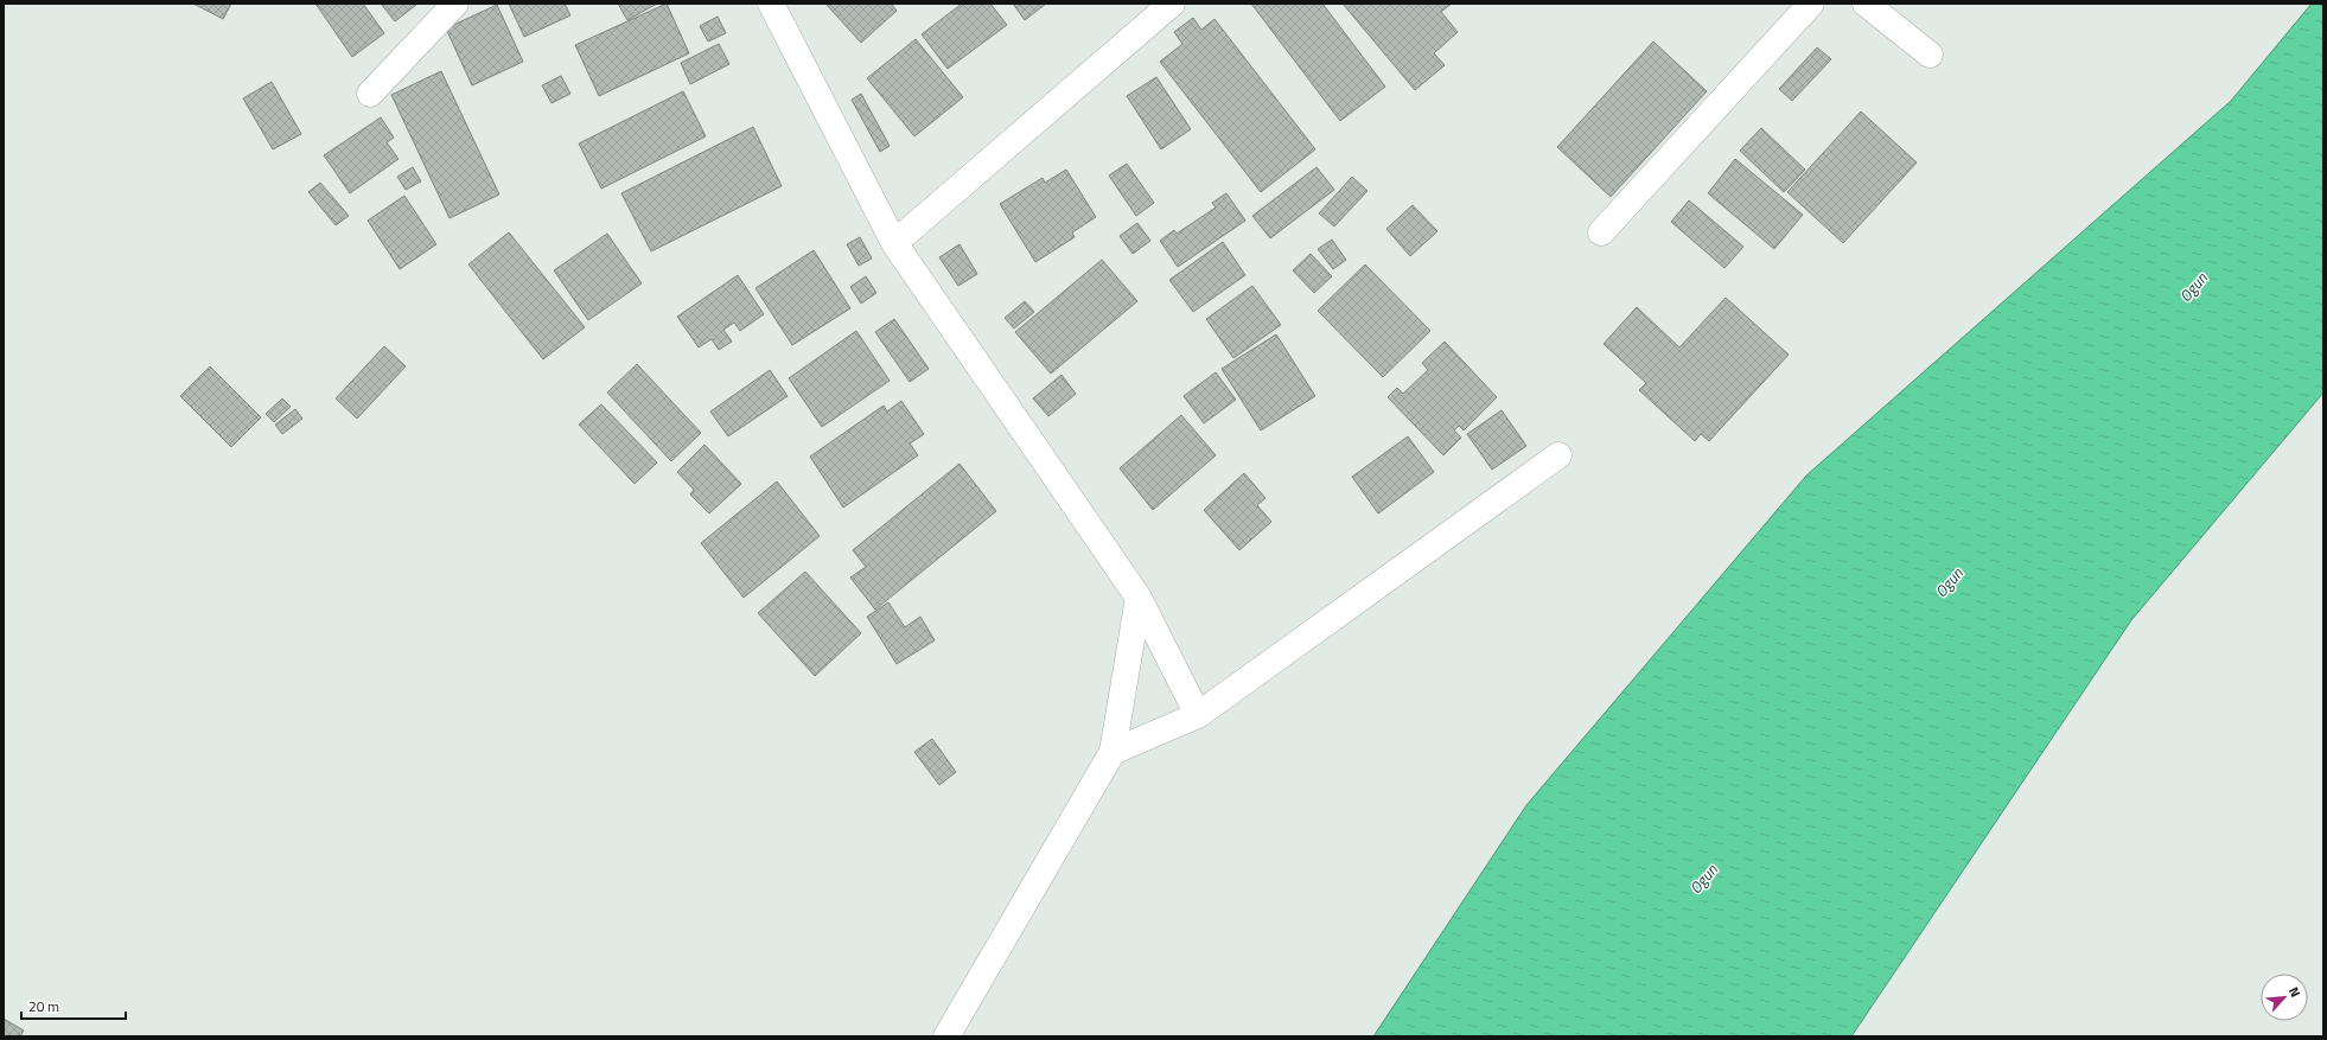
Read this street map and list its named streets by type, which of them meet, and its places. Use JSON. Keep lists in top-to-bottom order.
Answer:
{
  "water": ["Ogun"],
  "scale_bar": "20 m",
  "north": "top right"
}
